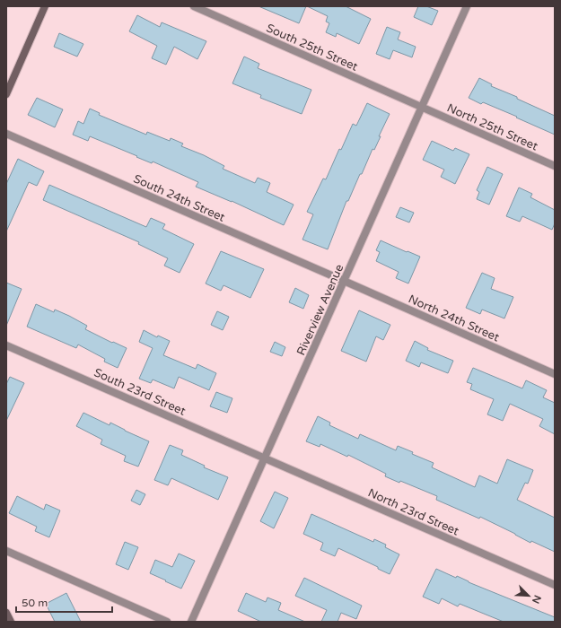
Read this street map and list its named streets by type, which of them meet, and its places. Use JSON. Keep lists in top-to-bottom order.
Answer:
{
  "streets": {
    "street": [
      "South 25th Street",
      "North 25th Street",
      "South 24th Street",
      "Riverview Avenue",
      "North 24th Street",
      "South 23rd Street",
      "North 23rd Street"
    ]
  },
  "crossings": [
    ["South 25th Street", "North 25th Street"],
    ["South 25th Street", "Riverview Avenue"],
    ["North 25th Street", "Riverview Avenue"],
    ["South 24th Street", "Riverview Avenue"],
    ["South 24th Street", "North 24th Street"],
    ["Riverview Avenue", "North 24th Street"],
    ["Riverview Avenue", "South 23rd Street"],
    ["Riverview Avenue", "North 23rd Street"],
    ["South 23rd Street", "North 23rd Street"]
  ],
  "scale_bar": "50 m",
  "north": "bottom right"
}
